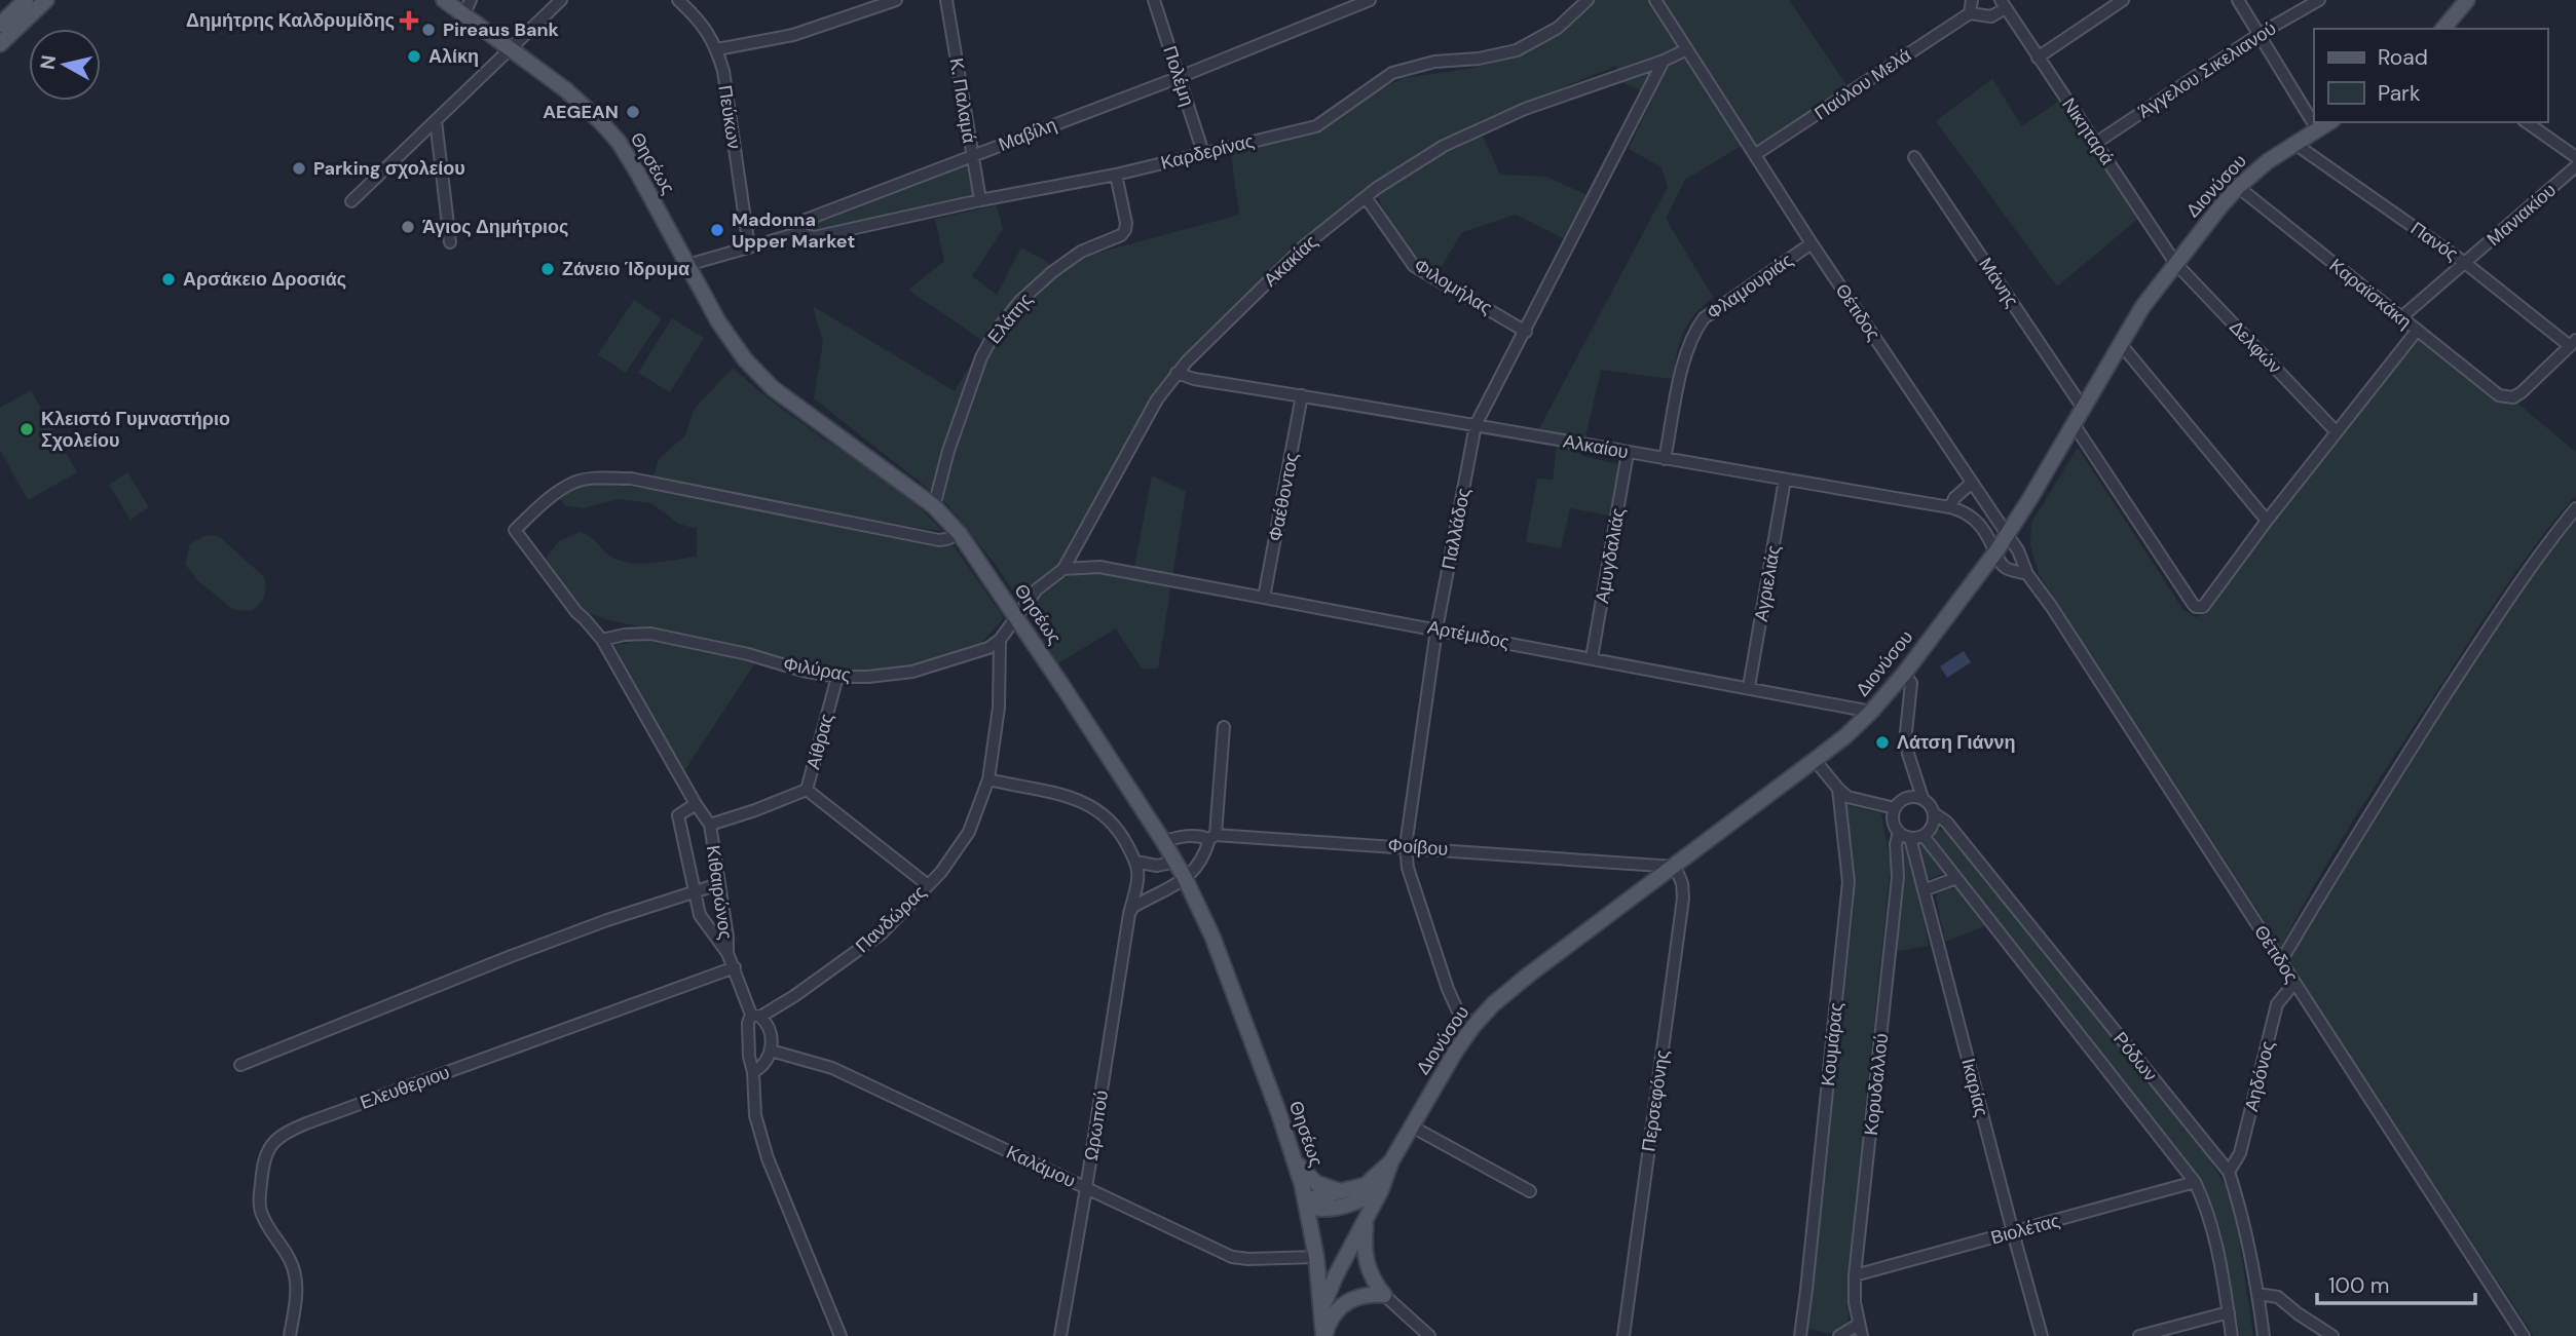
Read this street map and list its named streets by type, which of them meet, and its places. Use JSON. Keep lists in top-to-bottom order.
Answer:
{
  "streets": {
    "main road": ["Θησέως", "Διονύσου"],
    "street": [
      "Άγγελου Σικελιανού",
      "Πολέμη",
      "Παύλου Μελά",
      "Κ. Παλαμά",
      "Πεύκων",
      "Νικηταρά",
      "Μαβίλη",
      "Καρδερίνας",
      "Μανιακίου",
      "Πανός",
      "Ακακίας",
      "Μάνης",
      "Φιλομήλας",
      "Φλαμουριάς",
      "Καραϊσκάκη",
      "Θέτιδος",
      "Ελάτης",
      "Δελφών",
      "Αλκαίου",
      "Φαέθοντος",
      "Παλλάδος",
      "Αμυγδαλιάς",
      "Αγριελιάς",
      "Αρτέμιδος",
      "Φιλύρας",
      "Αίθρας",
      "Φοίβου",
      "Κιθαιρώνος",
      "Πανδώρας",
      "Κουμάρας",
      "Ρόδων",
      "Αηδόνος",
      "Κορυδαλλού",
      "Ελευθεριου",
      "Ικαρίας",
      "Περσεφόνης",
      "Ωρωπού",
      "Καλάμου",
      "Βιολέτας"
    ]
  },
  "crossings": [
    ["Άγγελου Σικελιανού", "Νικηταρά"],
    ["Πολέμη", "Μαβίλη"],
    ["Πολέμη", "Καρδερίνας"],
    ["Παύλου Μελά", "Νικηταρά"],
    ["Παύλου Μελά", "Θέτιδος"],
    ["Κ. Παλαμά", "Μαβίλη"],
    ["Κ. Παλαμά", "Καρδερίνας"],
    ["Πεύκων", "Μαβίλη"],
    ["Νικηταρά", "Διονύσου"],
    ["Νικηταρά", "Δελφών"],
    ["Μαβίλη", "Καρδερίνας"],
    ["Μαβίλη", "Θησέως"],
    ["Καρδερίνας", "Ελάτης"],
    ["Θησέως", "Διονύσου"],
    ["Θησέως", "Ακακίας"],
    ["Θησέως", "Ελάτης"],
    ["Θησέως", "Φοίβου"],
    ["Θησέως", "Κιθαιρώνος"],
    ["Θησέως", "Καλάμου"],
    ["Διονύσου", "Πανός"],
    ["Διονύσου", "Μάνης"],
    ["Διονύσου", "Καραϊσκάκη"],
    ["Διονύσου", "Θέτιδος"],
    ["Διονύσου", "Δελφών"],
    ["Διονύσου", "Αλκαίου"],
    ["Διονύσου", "Παλλάδος"],
    ["Διονύσου", "Αρτέμιδος"],
    ["Διονύσου", "Φοίβου"],
    ["Διονύσου", "Περσεφόνης"],
    ["Μανιακίου", "Πανός"],
    ["Μανιακίου", "Καραϊσκάκη"],
    ["Πανός", "Καραϊσκάκη"],
    ["Ακακίας", "Φιλομήλας"],
    ["Ακακίας", "Θέτιδος"],
    ["Ακακίας", "Αλκαίου"],
    ["Ακακίας", "Παλλάδος"],
    ["Ακακίας", "Αρτέμιδος"],
    ["Φιλομήλας", "Παλλάδος"],
    ["Φλαμουριάς", "Θέτιδος"],
    ["Φλαμουριάς", "Αλκαίου"],
    ["Θέτιδος", "Αλκαίου"],
    ["Θέτιδος", "Αηδόνος"],
    ["Αλκαίου", "Φαέθοντος"],
    ["Αλκαίου", "Παλλάδος"],
    ["Αλκαίου", "Αμυγδαλιάς"],
    ["Αλκαίου", "Αγριελιάς"],
    ["Φαέθοντος", "Αρτέμιδος"],
    ["Παλλάδος", "Αρτέμιδος"],
    ["Παλλάδος", "Φοίβου"],
    ["Αμυγδαλιάς", "Αρτέμιδος"],
    ["Αγριελιάς", "Αρτέμιδος"],
    ["Φιλύρας", "Αίθρας"],
    ["Φιλύρας", "Κιθαιρώνος"],
    ["Φιλύρας", "Πανδώρας"],
    ["Αίθρας", "Κιθαιρώνος"],
    ["Φοίβου", "Περσεφόνης"],
    ["Κιθαιρώνος", "Πανδώρας"],
    ["Κιθαιρώνος", "Ελευθεριου"],
    ["Ρόδων", "Αηδόνος"],
    ["Ρόδων", "Κορυδαλλού"],
    ["Ρόδων", "Ικαρίας"],
    ["Ρόδων", "Βιολέτας"],
    ["Κορυδαλλού", "Ικαρίας"],
    ["Κορυδαλλού", "Βιολέτας"],
    ["Ικαρίας", "Βιολέτας"],
    ["Ωρωπού", "Καλάμου"]
  ],
  "places": {
    "health": ["Δημήτρης Καλδρυμίδης"],
    "other": [
      "Pireaus Bank",
      "Αλίκη",
      "AEGEAN",
      "Parking σχολείου",
      "Άγιος Δημήτριος",
      "Madonna Upper Market",
      "Ζάνειο Ίδρυμα",
      "Αρσάκειο Δροσιάς",
      "Κλειστό Γυμναστήριο Σχολείου",
      "Λάτση Γιάννη"
    ]
  },
  "legend": ["Road", "Park"],
  "scale_bar": "100 m",
  "north": "left"
}
